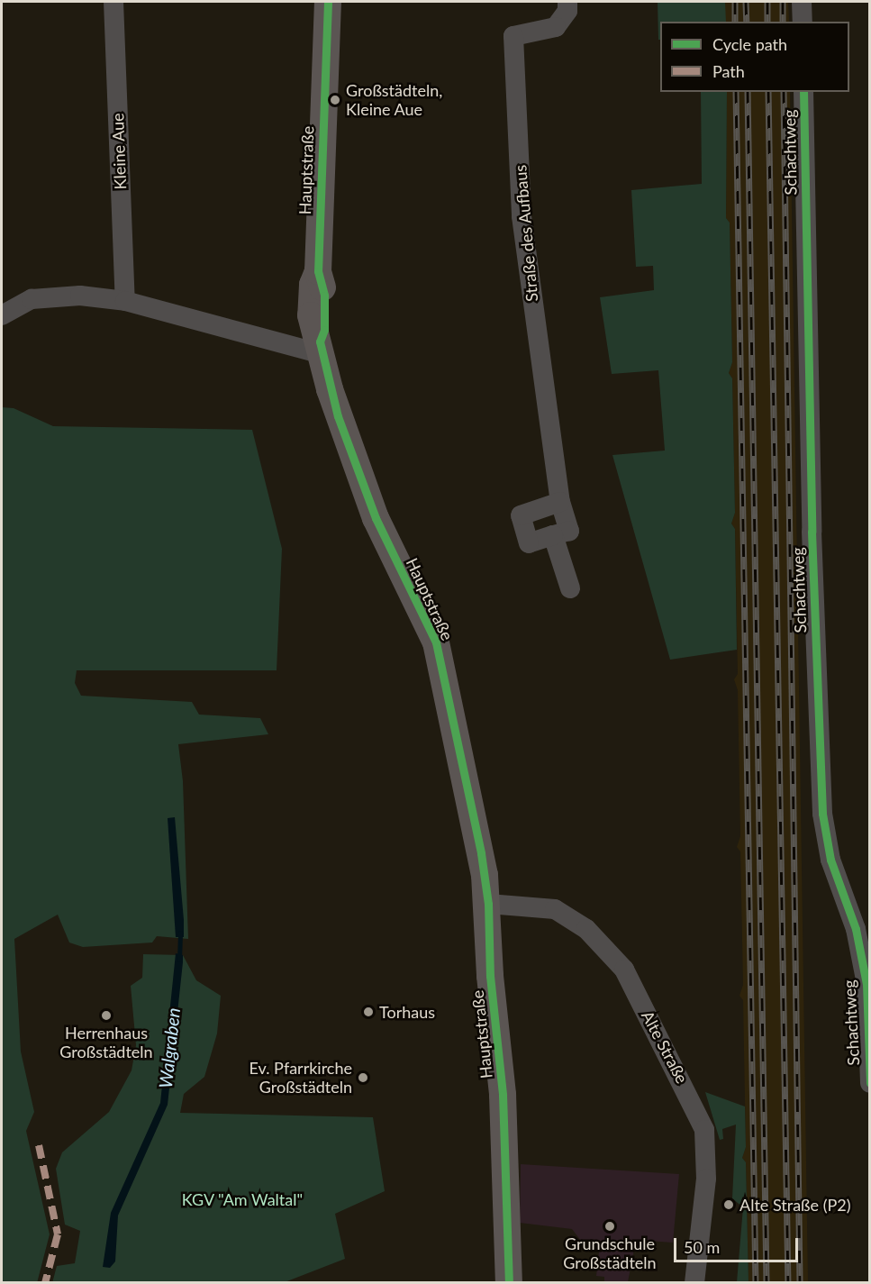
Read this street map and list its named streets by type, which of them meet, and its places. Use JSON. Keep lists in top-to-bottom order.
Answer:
{
  "streets": {
    "main road": ["Hauptstraße"],
    "street": [
      "Kleine Aue",
      "Schachtweg",
      "Straße des Aufbaus",
      "Alte Straße"
    ]
  },
  "crossings": [
    ["Hauptstraße", "Alte Straße"]
  ],
  "water": ["Walgraben"],
  "parks": ["KGV \"Am Waltal\""],
  "places": [
    "Großstädteln, Kleine Aue",
    "Torhaus",
    "Herrenhaus Großstädteln",
    "Ev. Pfarrkirche Großstädteln",
    "Alte Straße (P2)",
    "Grundschule Großstädteln"
  ],
  "legend": ["Cycle path", "Path"],
  "scale_bar": "50 m"
}
